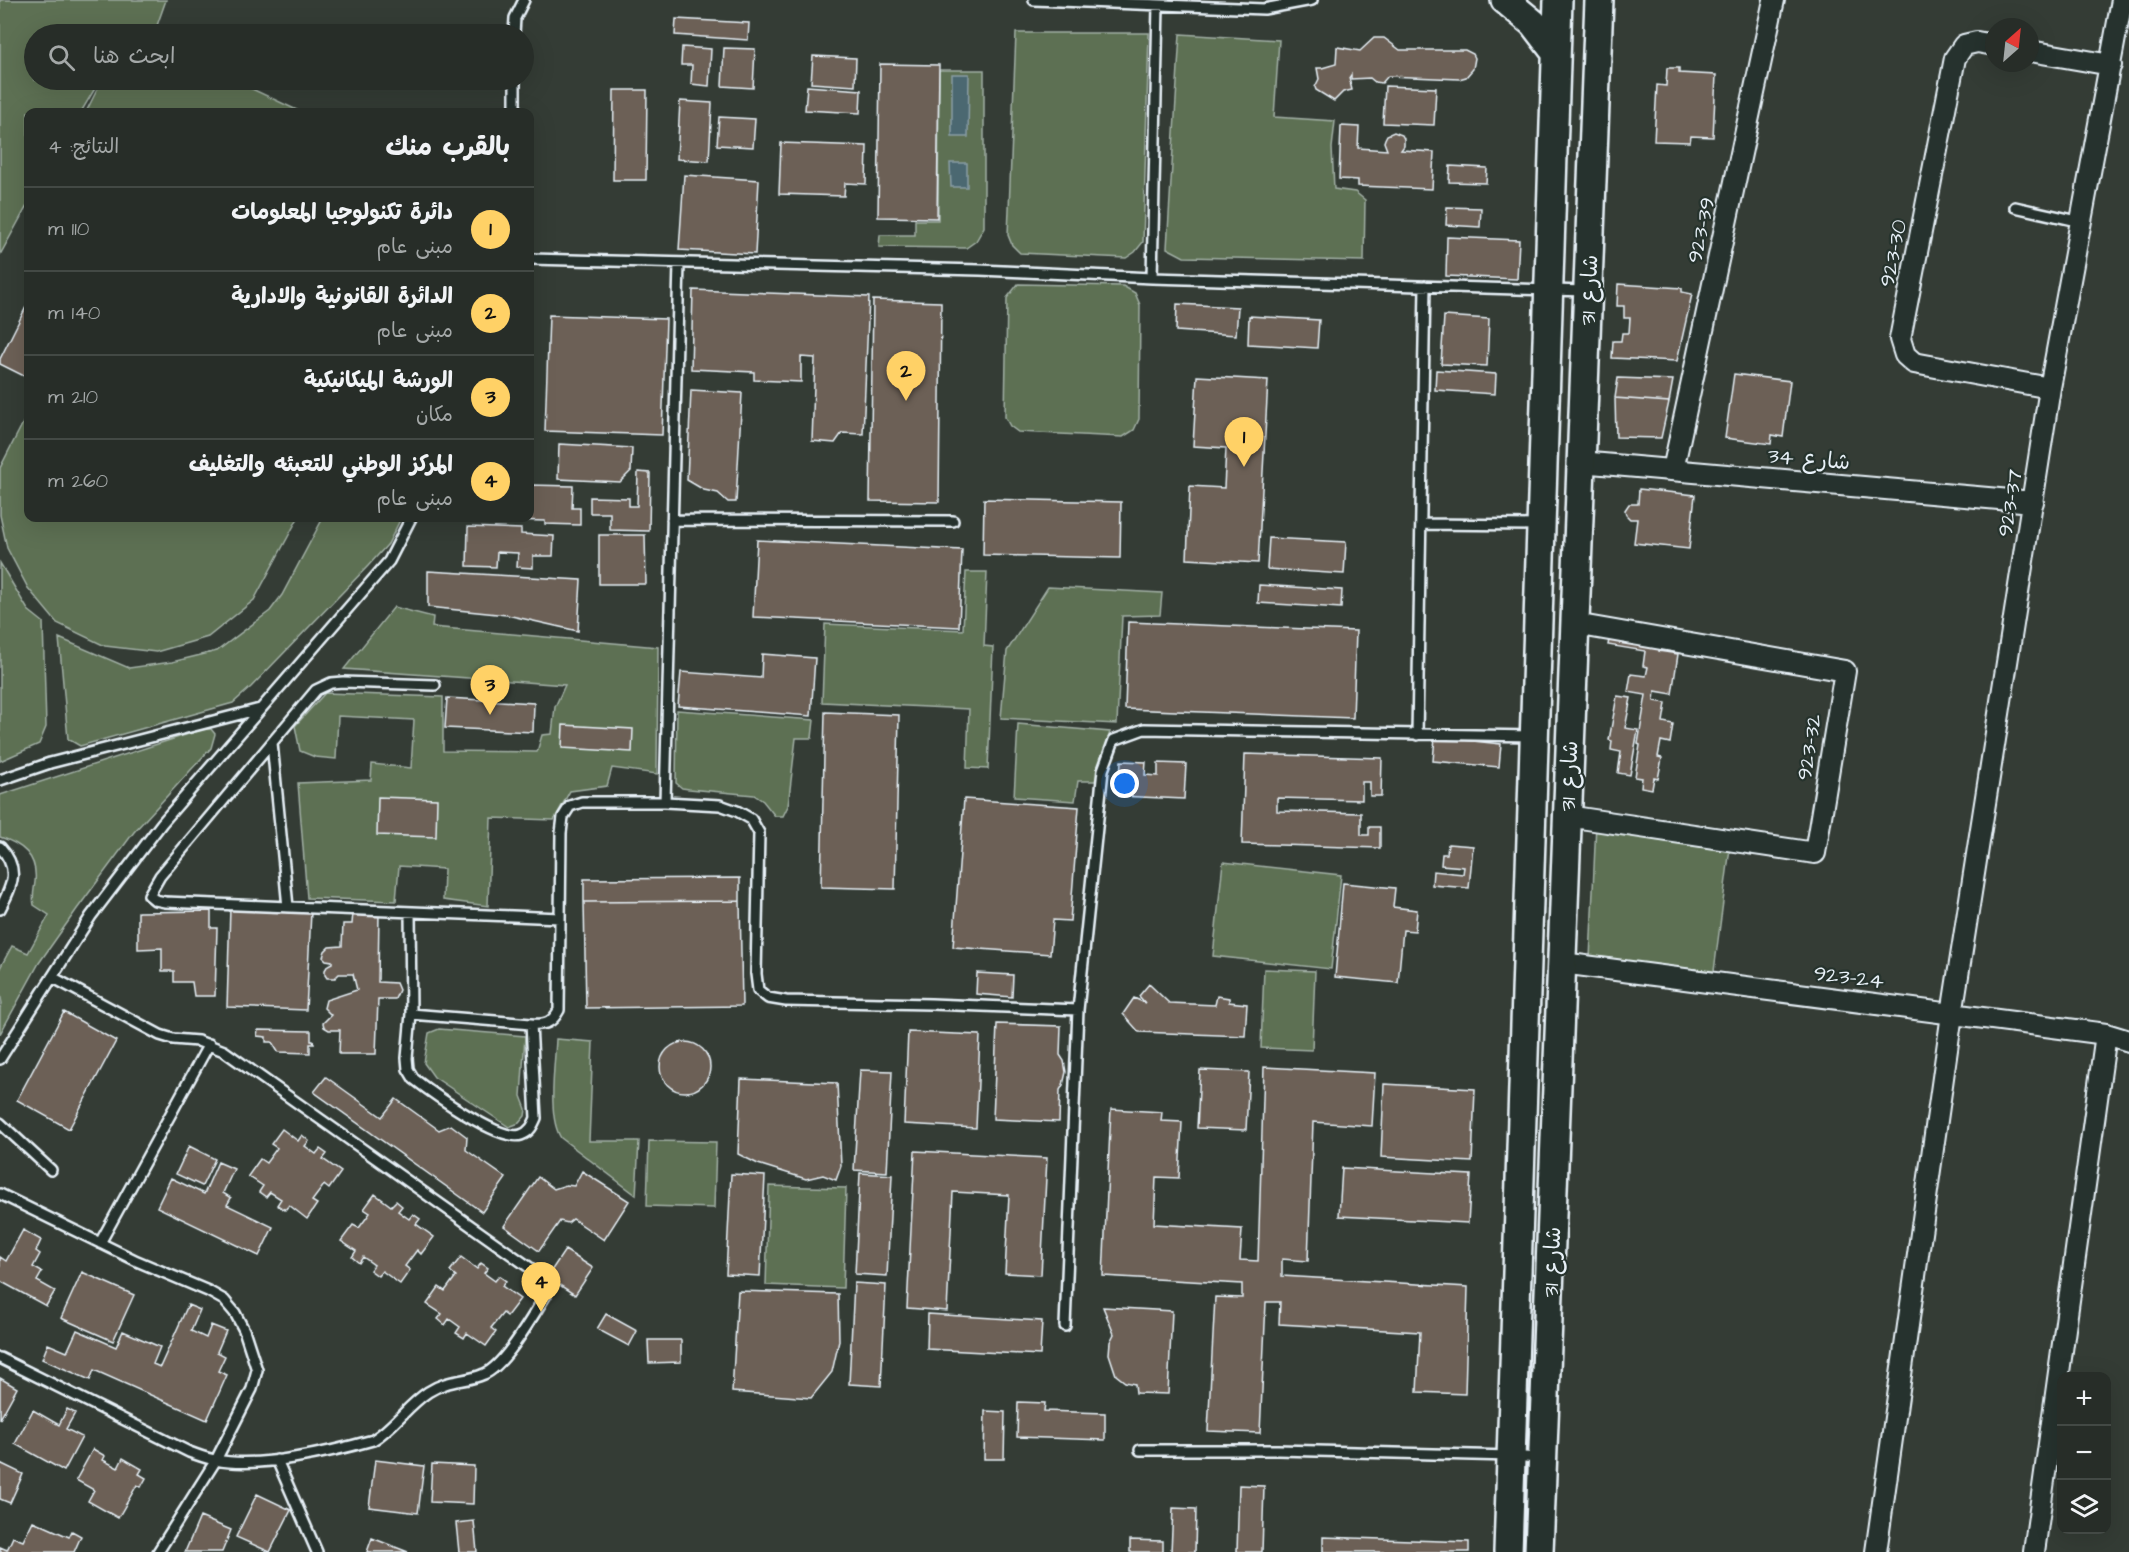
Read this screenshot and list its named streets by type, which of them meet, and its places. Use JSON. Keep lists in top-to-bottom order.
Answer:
{
  "streets": {
    "street": [
      "923-39",
      "923-30",
      "شارع 31",
      "شارع 34",
      "923-37",
      "923-32",
      "923-24"
    ]
  },
  "crossings": [
    ["923-39", "شارع 34"],
    ["923-30", "923-37"],
    ["شارع 31", "شارع 34"],
    ["شارع 31", "923-32"],
    ["شارع 31", "923-24"],
    ["شارع 34", "923-37"],
    ["923-37", "923-24"]
  ],
  "north": "top right",
  "page": {
    "search": "ابحث هنا",
    "heading": ["بالقرب منك", "النتائج: 4"],
    "list": [
      {
        "mark": "1",
        "name": "دائرة تكنولوجيا المعلومات",
        "note": "مبنى عام",
        "value": "110 m"
      },
      {
        "mark": "2",
        "name": "الدائرة القانونية والادارية",
        "note": "مبنى عام",
        "value": "140 m"
      },
      {
        "mark": "3",
        "name": "الورشة الميكانيكية",
        "note": "مكان",
        "value": "210 m"
      },
      {
        "mark": "4",
        "name": "المركز الوطني للتعبئه والتغليف",
        "note": "مبنى عام",
        "value": "260 m"
      }
    ],
    "pins": [
      "2",
      "1",
      "3",
      "4"
    ],
    "map_buttons": ["+", "−"]
  }
}
